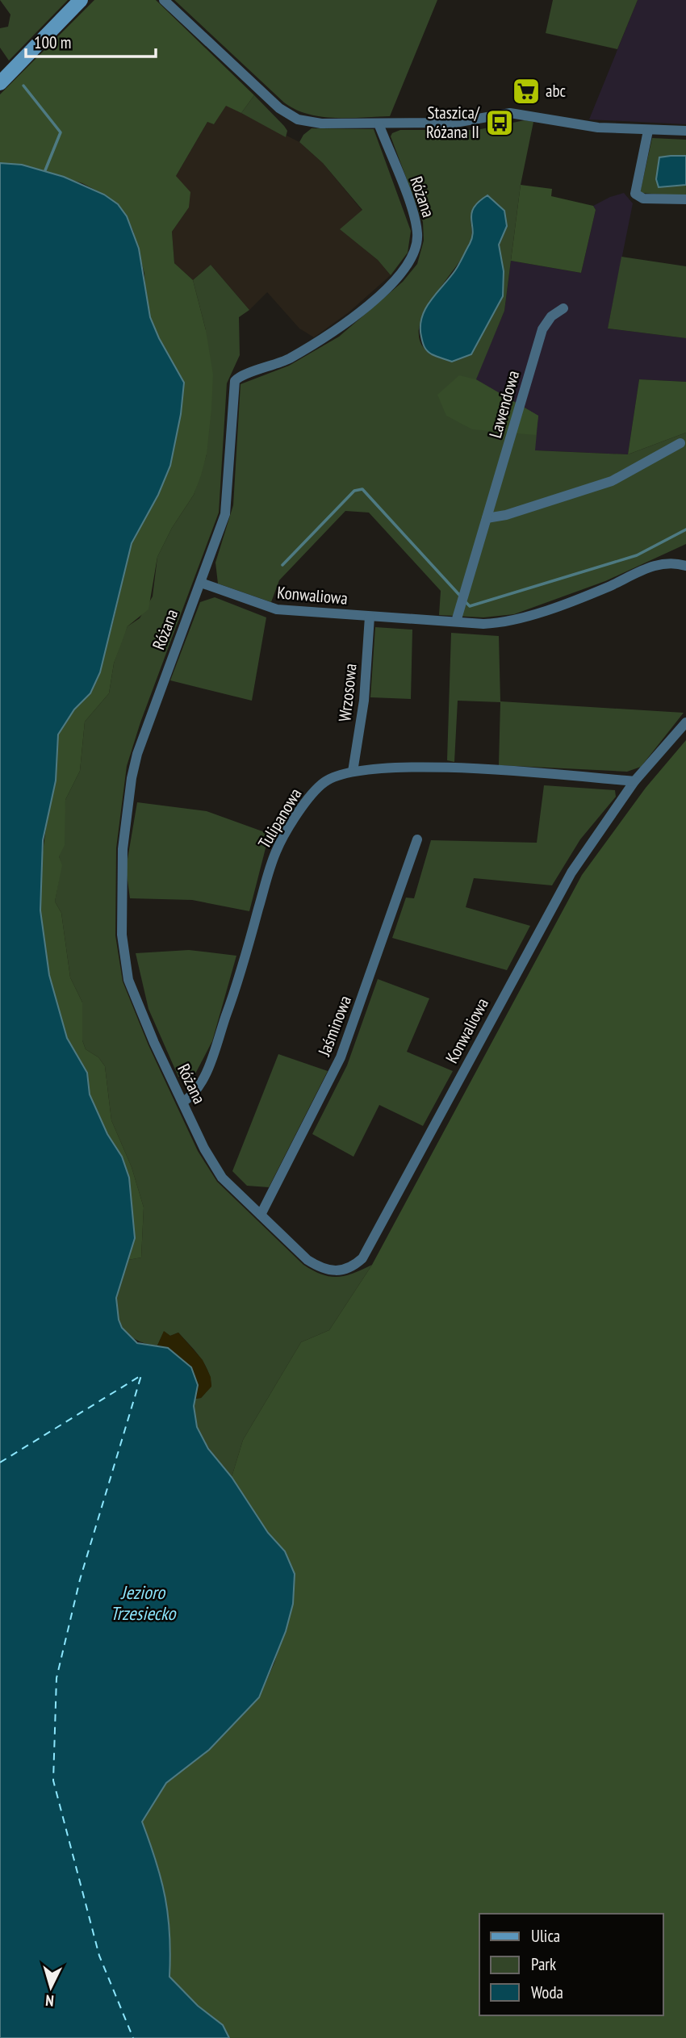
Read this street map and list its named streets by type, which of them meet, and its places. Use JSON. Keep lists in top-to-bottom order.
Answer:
{
  "streets": {
    "street": [
      "Różana",
      "Lawendowa",
      "Konwaliowa",
      "Wrzosowa",
      "Tulipanowa",
      "Jaśminowa"
    ]
  },
  "crossings": [
    ["Różana", "Konwaliowa"],
    ["Różana", "Tulipanowa"],
    ["Różana", "Jaśminowa"],
    ["Lawendowa", "Konwaliowa"],
    ["Konwaliowa", "Wrzosowa"],
    ["Konwaliowa", "Tulipanowa"],
    ["Konwaliowa", "Jaśminowa"],
    ["Wrzosowa", "Tulipanowa"]
  ],
  "water": ["Jezioro Trzesiecko"],
  "places": {
    "supermarket": ["abc"],
    "bus stop": ["Staszica/ Różana II"]
  },
  "legend": ["Ulica", "Park", "Woda"],
  "scale_bar": "100 m",
  "north": "bottom"
}
